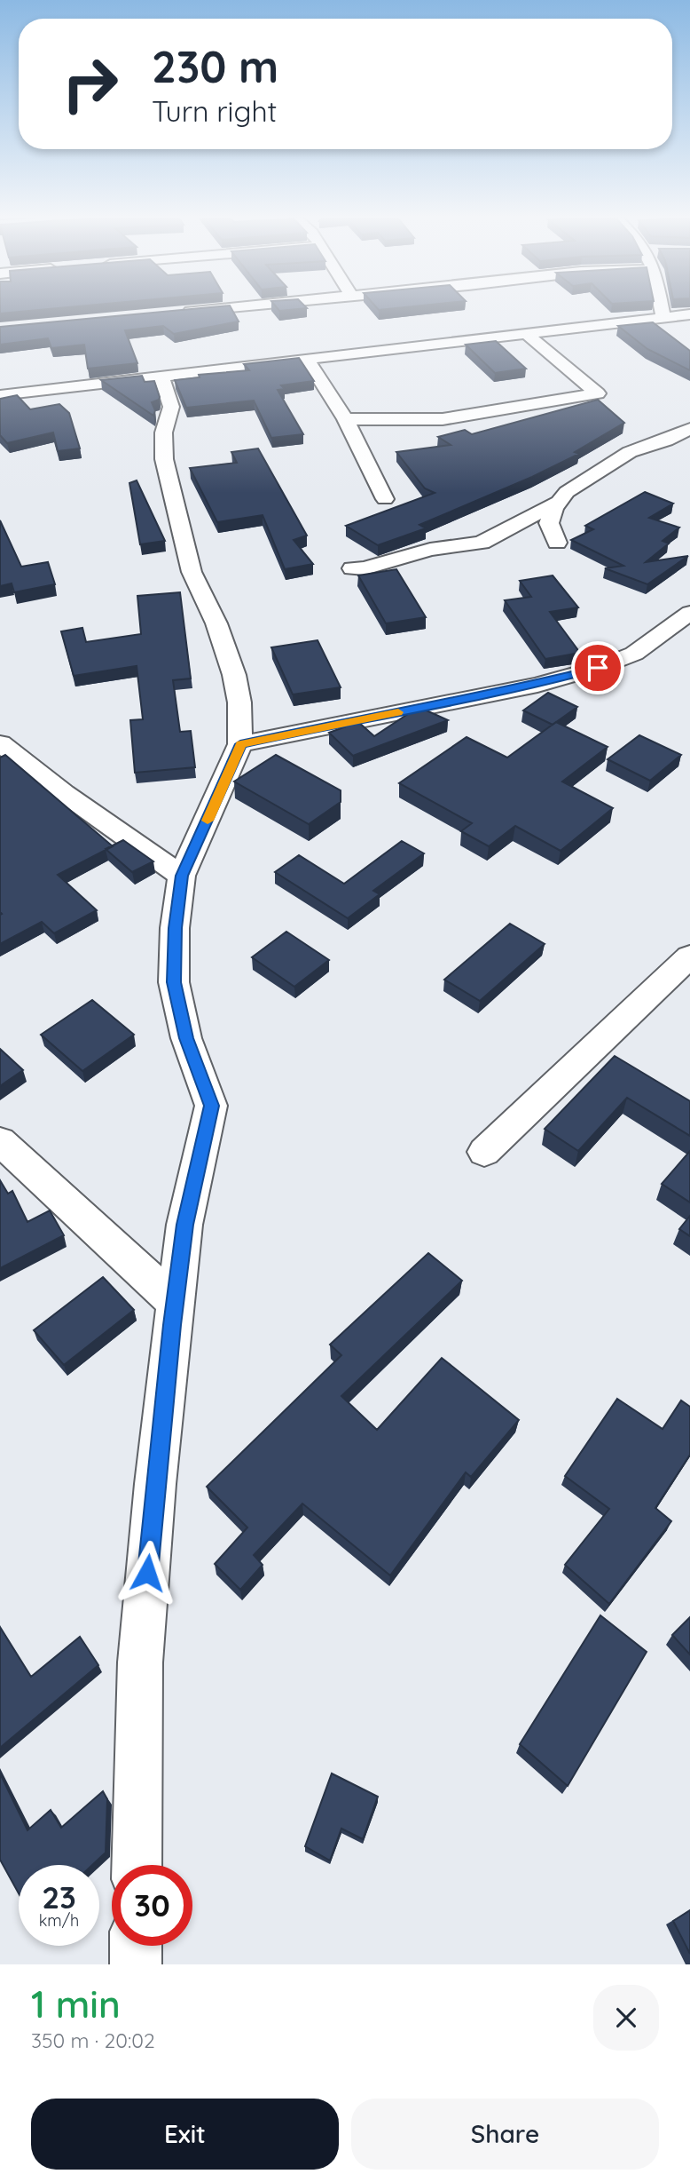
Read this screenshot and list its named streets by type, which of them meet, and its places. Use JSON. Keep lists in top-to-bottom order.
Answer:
{
  "page": {
    "turn": ["230 m", "Turn right"],
    "speed": "23 km/h",
    "limit": "30",
    "heading": ["1 min", "350 m · 20:02"],
    "buttons": ["Exit", "Share"]
  }
}
